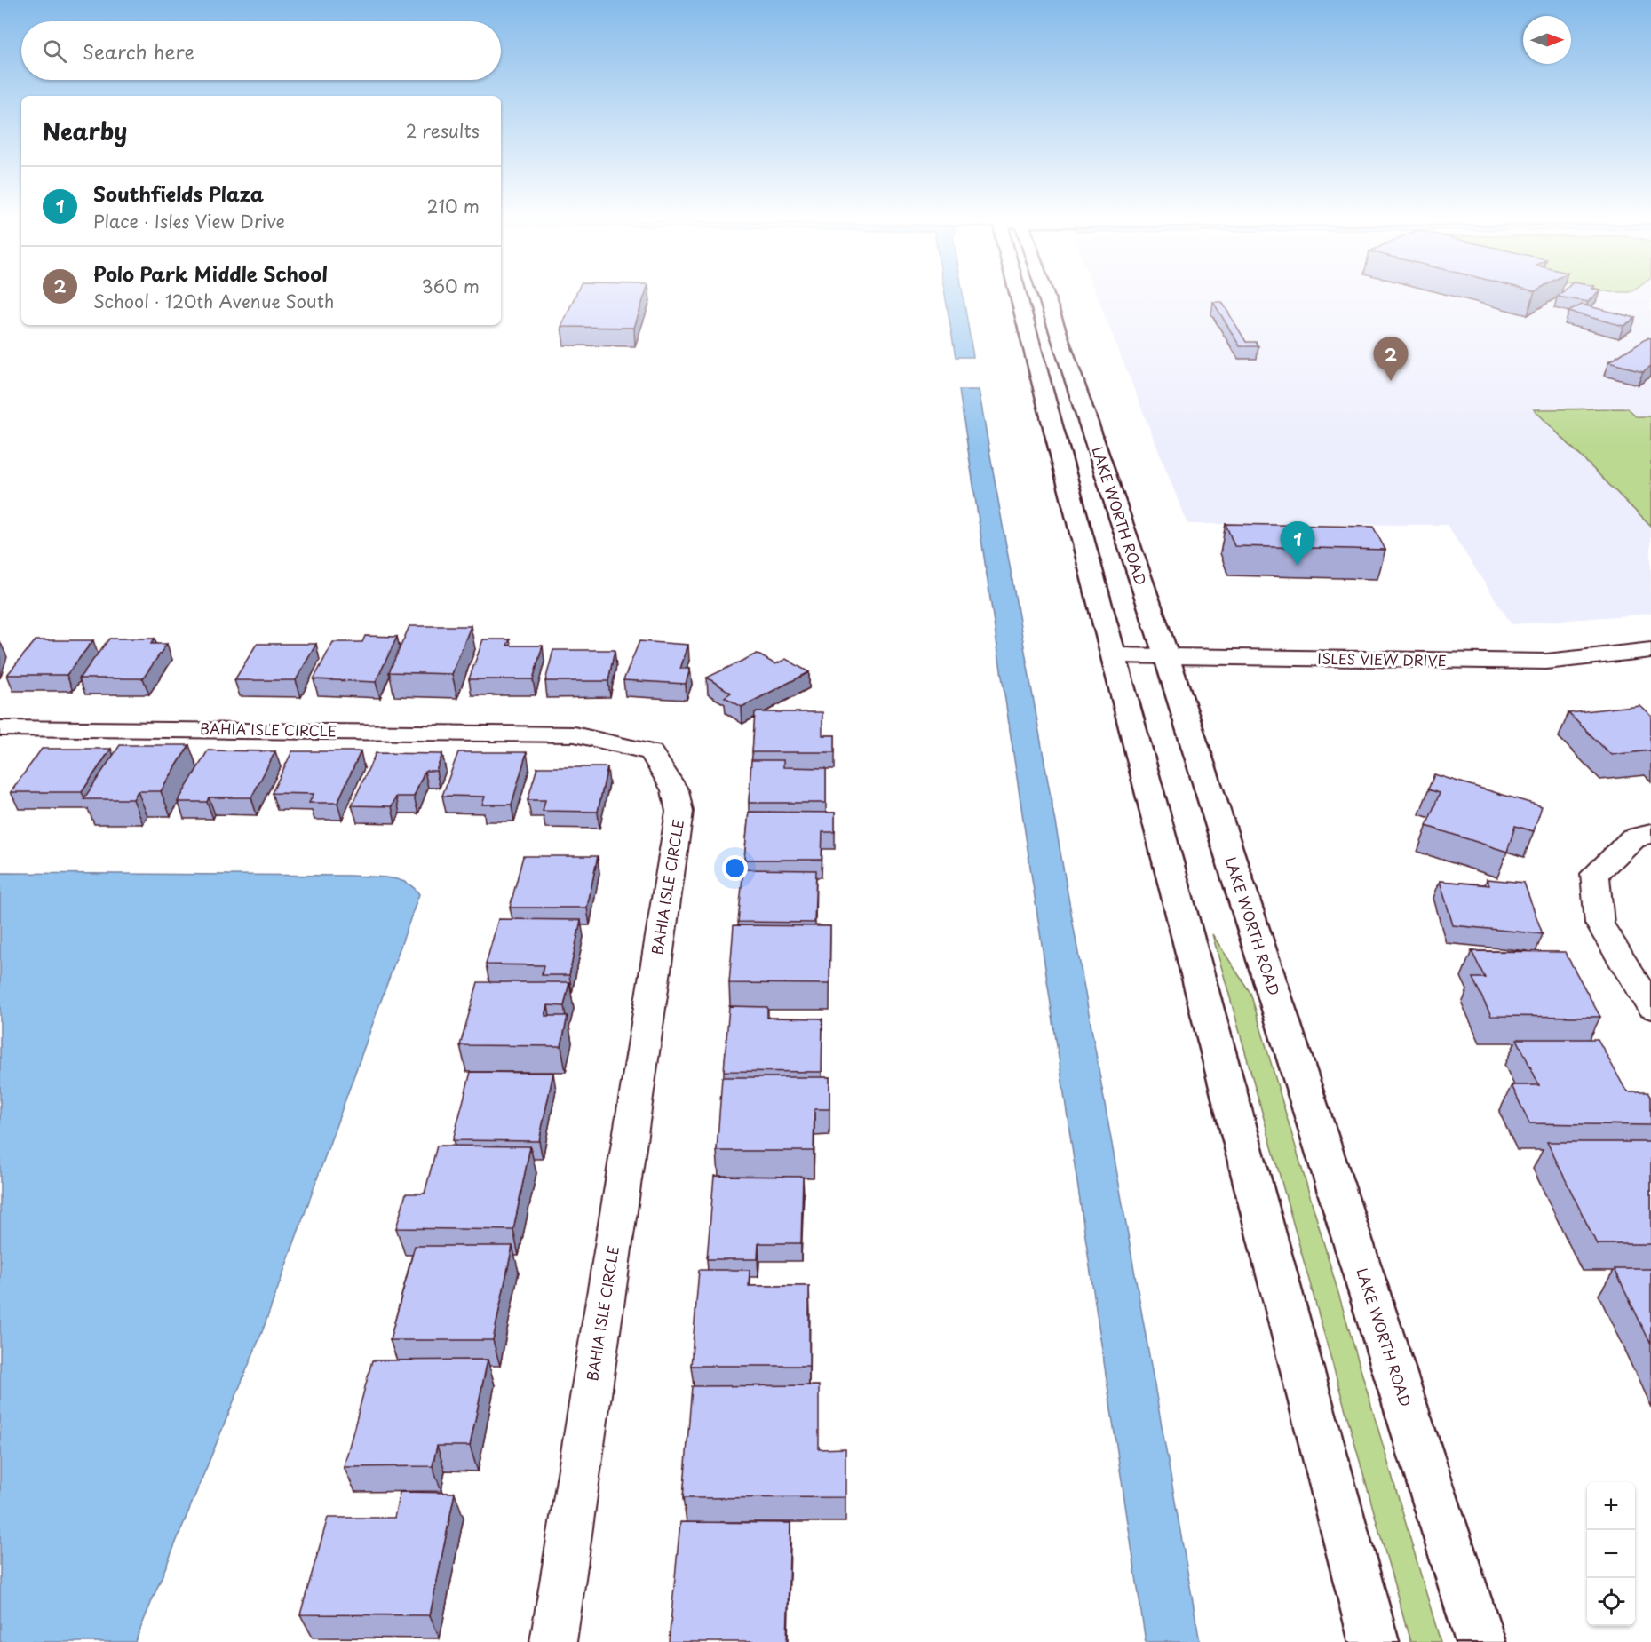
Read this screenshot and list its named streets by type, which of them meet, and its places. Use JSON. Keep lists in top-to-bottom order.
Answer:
{
  "streets": {
    "street": ["LAKE WORTH ROAD", "ISLES VIEW DRIVE", "BAHIA ISLE CIRCLE"]
  },
  "crossings": [
    ["LAKE WORTH ROAD", "ISLES VIEW DRIVE"]
  ],
  "north": "right",
  "page": {
    "search": "Search here",
    "heading": ["Nearby", "2 results"],
    "list": [
      {
        "mark": "1",
        "name": "Southfields Plaza",
        "note": "Place · Isles View Drive",
        "value": "210 m"
      },
      {
        "mark": "2",
        "name": "Polo Park Middle School",
        "note": "School · 120th Avenue South",
        "value": "360 m"
      }
    ],
    "pins": ["2", "1"],
    "map_buttons": ["+", "−"]
  }
}
